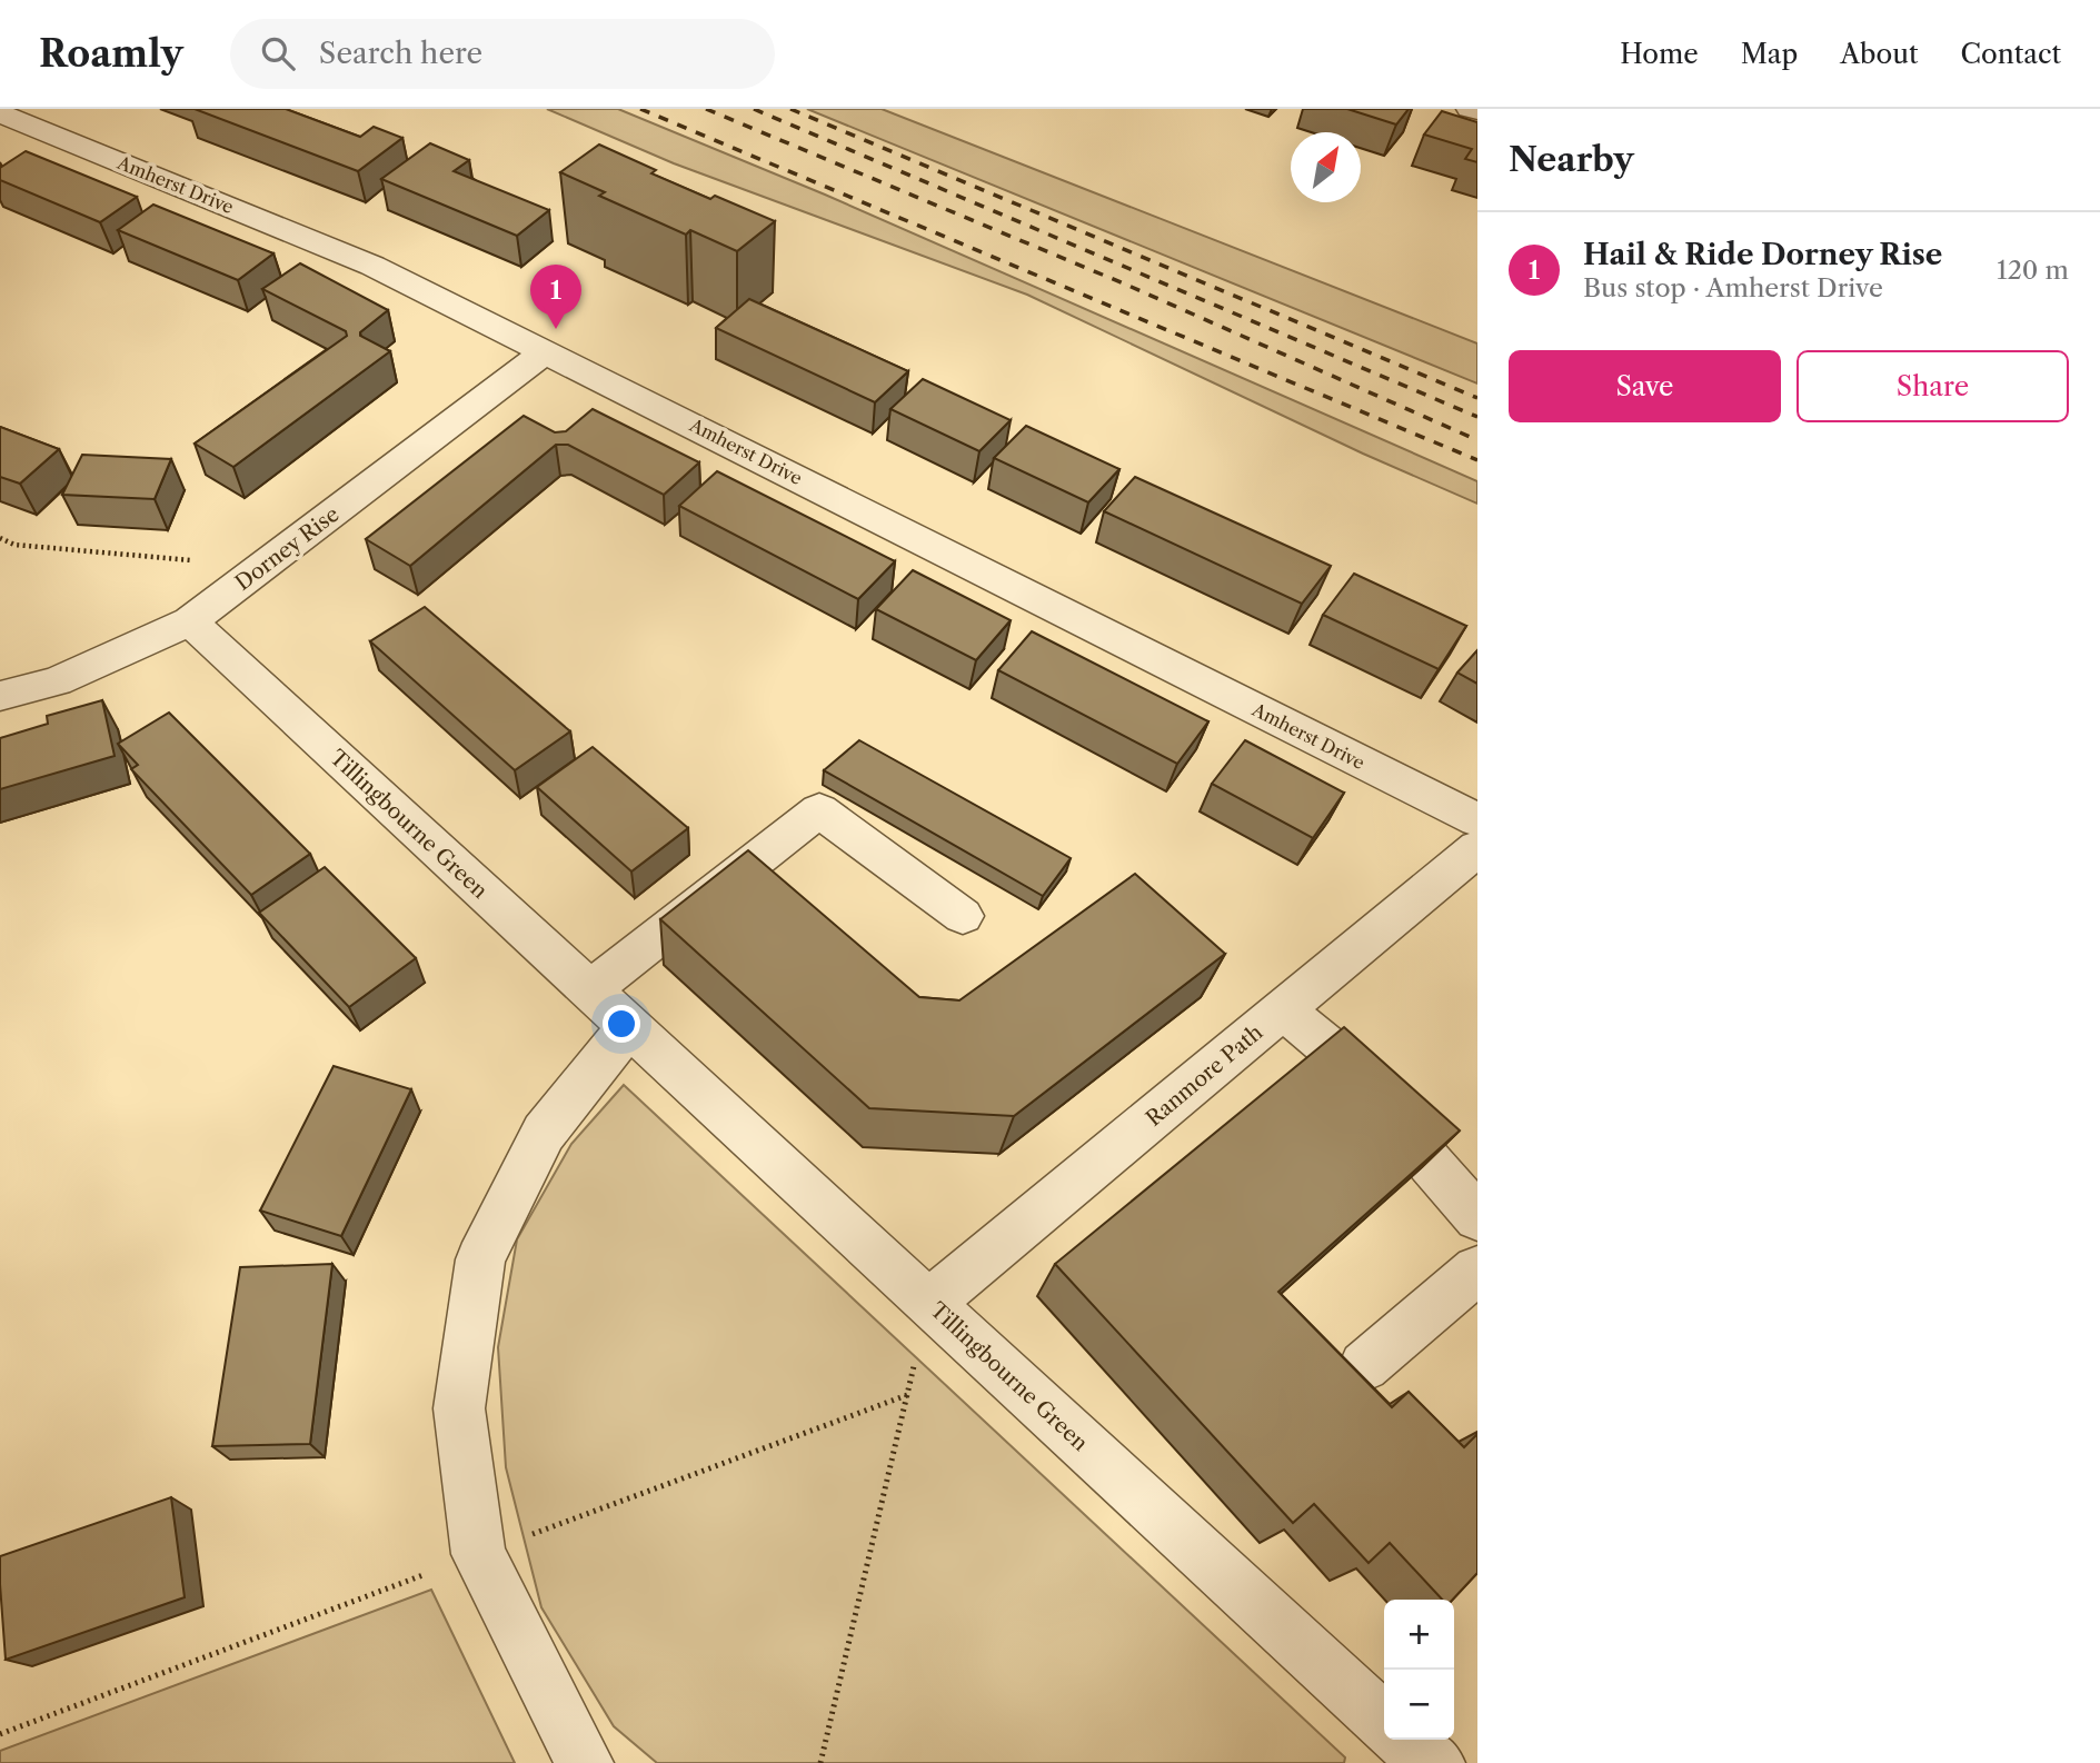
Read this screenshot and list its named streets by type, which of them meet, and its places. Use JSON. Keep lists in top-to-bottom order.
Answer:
{
  "streets": {
    "street": [
      "Amherst Drive",
      "Dorney Rise",
      "Tillingbourne Green",
      "Ranmore Path"
    ]
  },
  "crossings": [
    ["Amherst Drive", "Dorney Rise"],
    ["Dorney Rise", "Tillingbourne Green"],
    ["Tillingbourne Green", "Ranmore Path"]
  ],
  "north": "top right",
  "page": {
    "header": "Roamly",
    "search": "Search here",
    "nav": [
      "Home",
      "Map",
      "About",
      "Contact"
    ],
    "heading": "Nearby",
    "list": [
      {
        "mark": "1",
        "name": "Hail & Ride Dorney Rise",
        "note": "Bus stop · Amherst Drive",
        "value": "120 m"
      }
    ],
    "pins": "1",
    "buttons": ["Save", "Share"],
    "map_buttons": ["+", "−"]
  }
}
